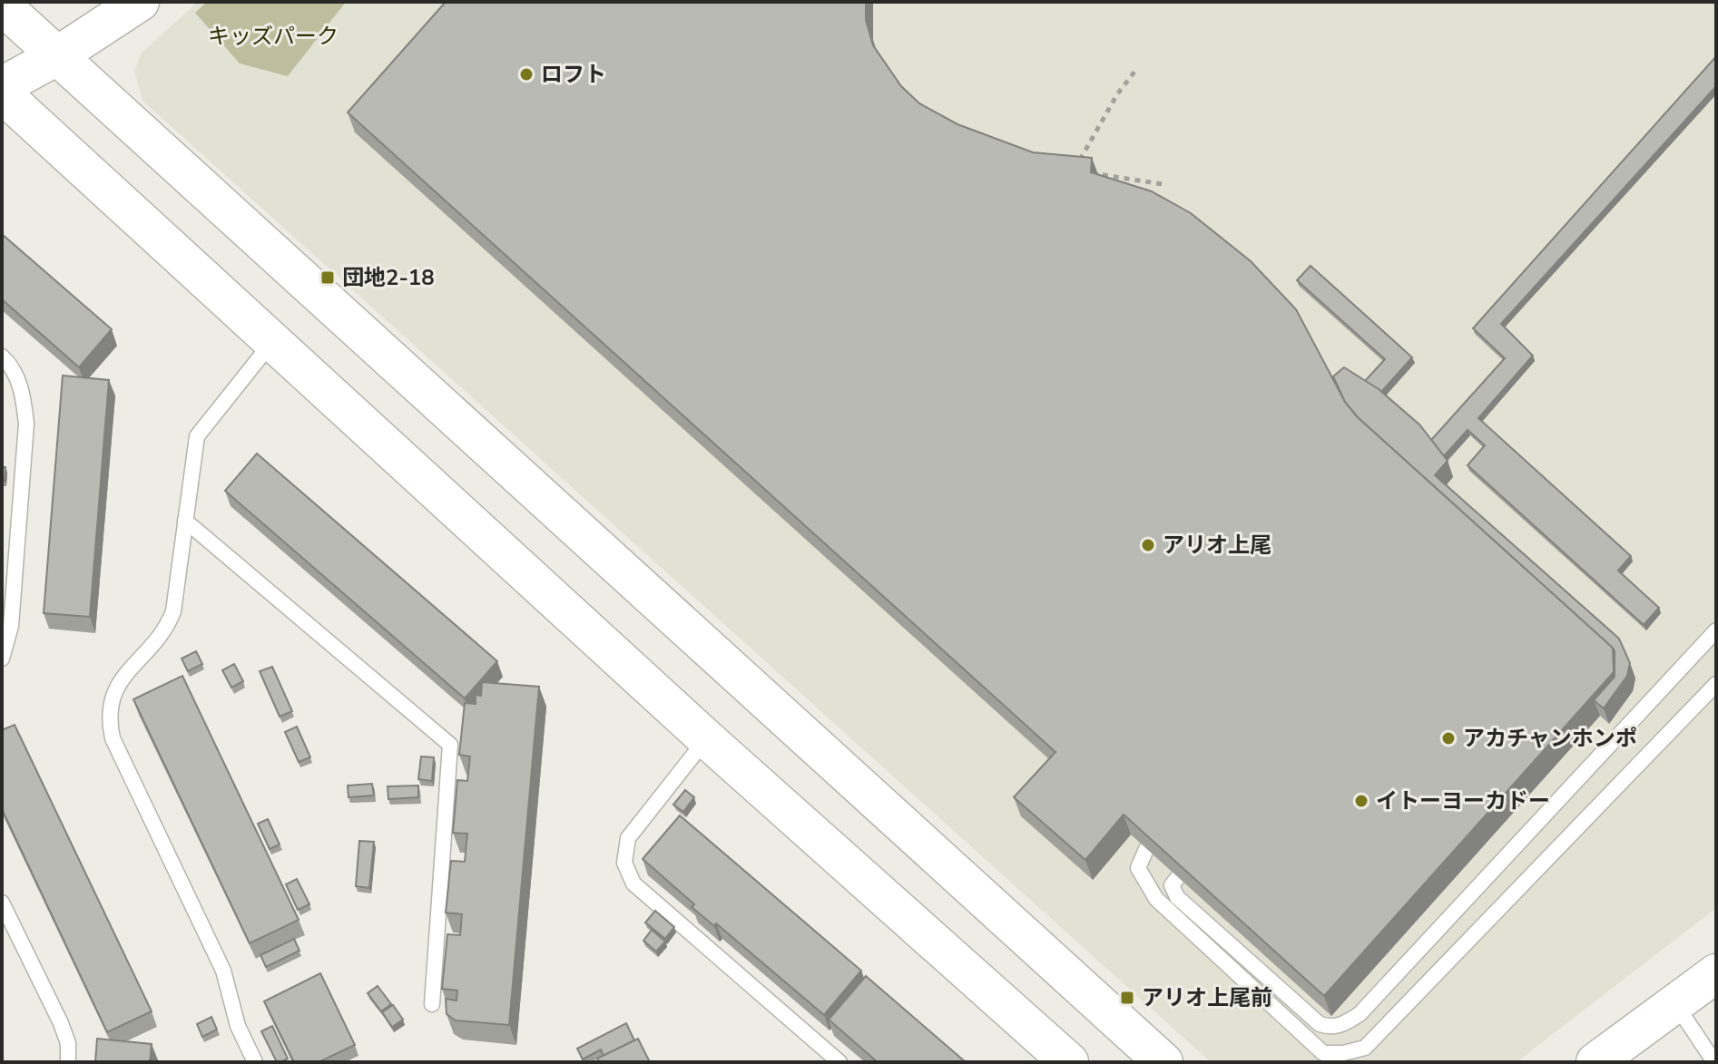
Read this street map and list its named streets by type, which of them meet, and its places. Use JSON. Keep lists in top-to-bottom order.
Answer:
{
  "parks": ["キッズパーク"],
  "places": {
    "other": [
      "ロフト",
      "アリオ上尾",
      "アカチャンホンポ",
      "イトーヨーカドー"
    ],
    "transit": ["団地2-18", "アリオ上尾前"]
  }
}
